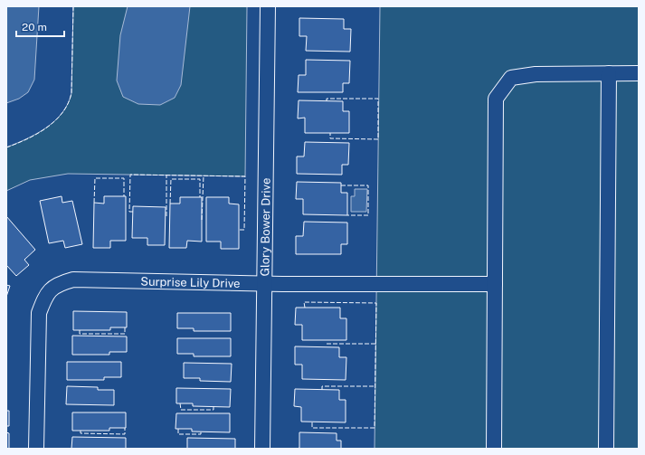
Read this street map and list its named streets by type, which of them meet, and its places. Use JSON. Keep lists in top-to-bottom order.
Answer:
{
  "streets": {
    "street": ["Glory Bower Drive", "Surprise Lily Drive"]
  },
  "crossings": [
    ["Glory Bower Drive", "Surprise Lily Drive"]
  ],
  "scale_bar": "20 m"
}
